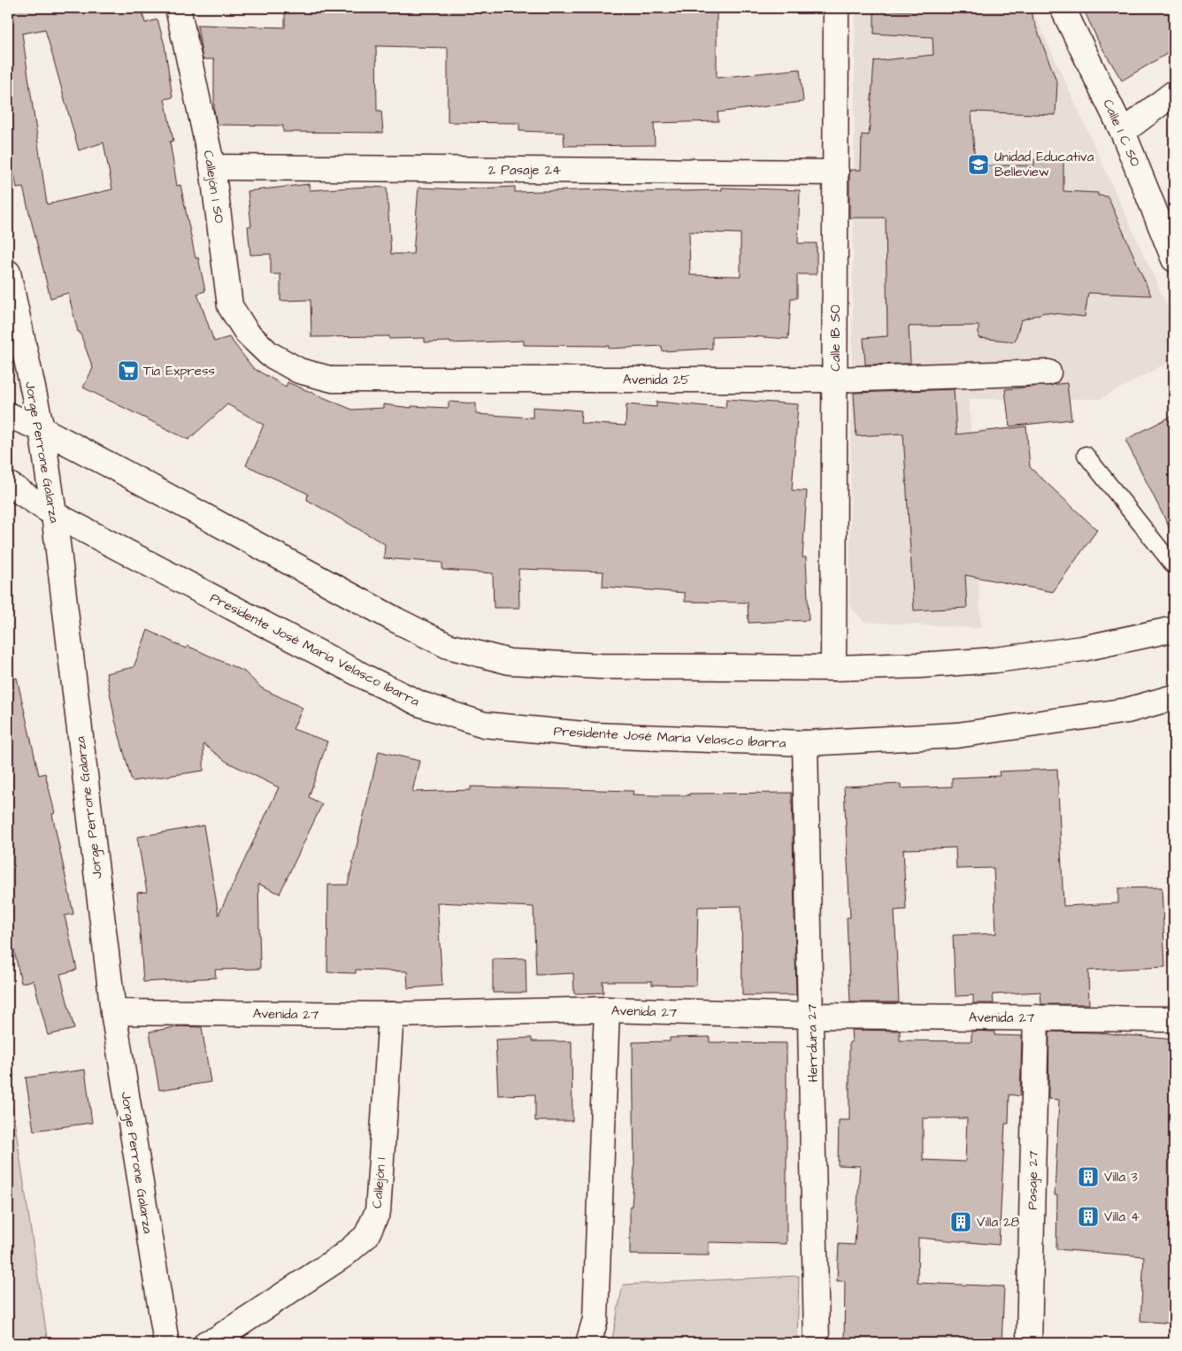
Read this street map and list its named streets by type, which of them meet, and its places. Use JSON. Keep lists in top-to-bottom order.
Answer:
{
  "streets": {
    "street": [
      "Calle 1 C SO",
      "2 Pasaje 24",
      "Callejón 1 SO",
      "Calle 1B SO",
      "Avenida 25",
      "Jorge Perrone Galarza",
      "Presidente José Maria Velasco Ibarra",
      "Avenida 27",
      "Herrdura 27",
      "Pasaje 27",
      "Callejón 1"
    ]
  },
  "crossings": [
    ["2 Pasaje 24", "Callejón 1 SO"],
    ["2 Pasaje 24", "Calle 1B SO"],
    ["Callejón 1 SO", "Avenida 25"],
    ["Calle 1B SO", "Avenida 25"],
    ["Jorge Perrone Galarza", "Presidente José Maria Velasco Ibarra"],
    ["Jorge Perrone Galarza", "Avenida 27"],
    ["Presidente José Maria Velasco Ibarra", "Herrdura 27"],
    ["Avenida 27", "Herrdura 27"],
    ["Avenida 27", "Pasaje 27"],
    ["Avenida 27", "Callejón 1"]
  ],
  "places": {
    "school or university": ["Unidad Educativa Belleview"],
    "supermarket": ["Tía Express"],
    "building": ["Villa 3", "Villa 4", "Villa 28"]
  }
}
